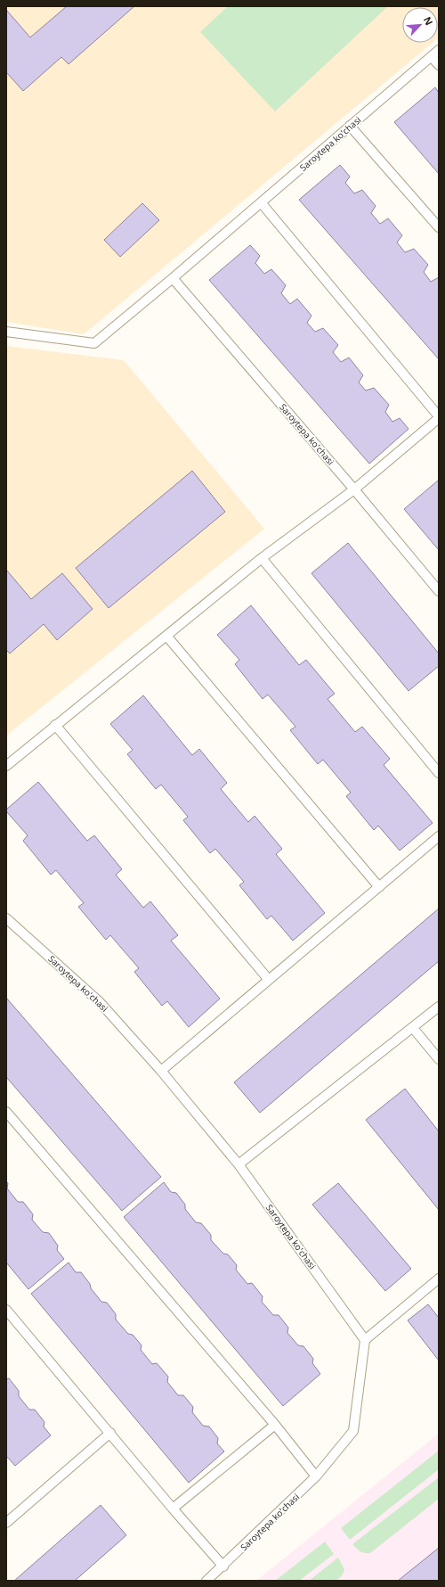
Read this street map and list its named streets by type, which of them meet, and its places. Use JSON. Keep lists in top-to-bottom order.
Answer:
{
  "streets": {
    "lane": ["Saroytepa ko'chasi"]
  },
  "north": "top right"
}
